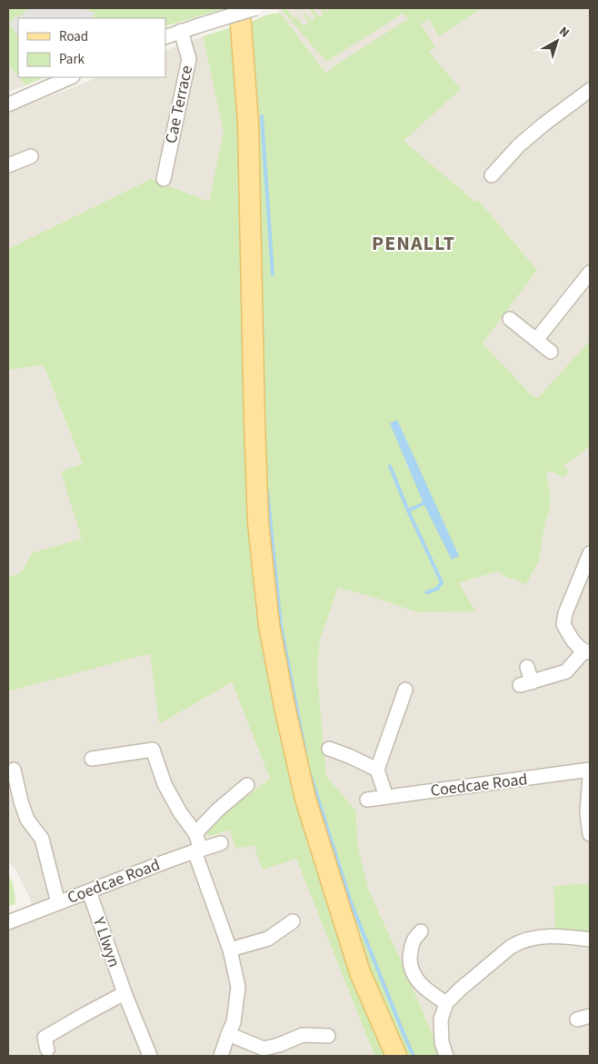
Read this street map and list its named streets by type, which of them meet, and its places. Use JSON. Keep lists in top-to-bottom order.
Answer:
{
  "streets": {
    "street": ["Cae Terrace", "Coedcae Road", "Y Llwyn"]
  },
  "crossings": [
    ["Coedcae Road", "Y Llwyn"]
  ],
  "districts": ["PENALLT"],
  "legend": ["Road", "Park"],
  "north": "top right"
}
